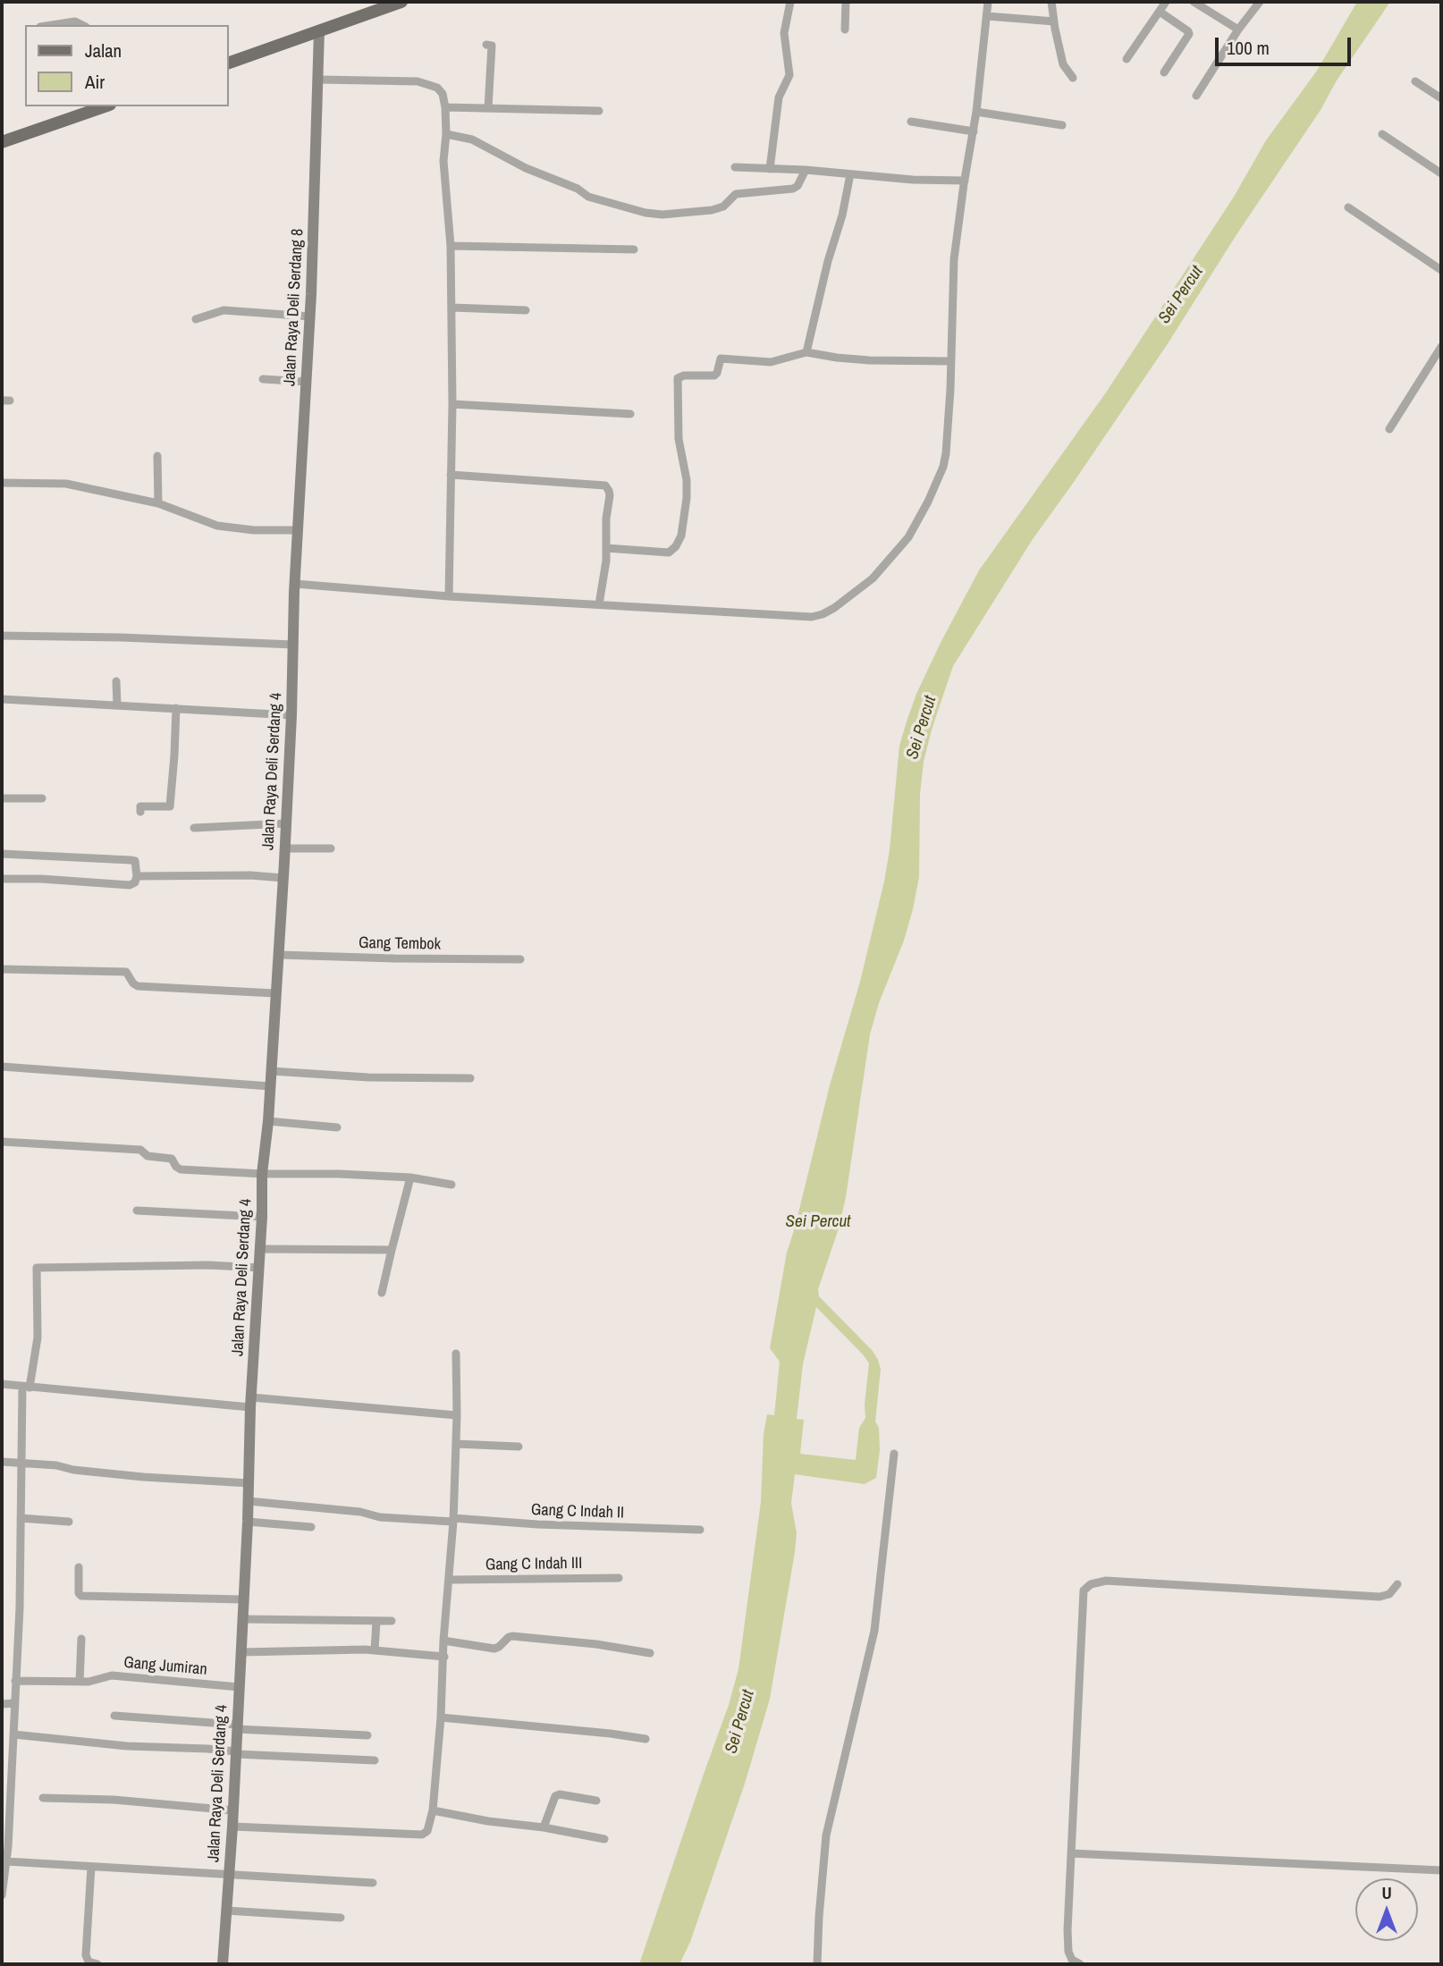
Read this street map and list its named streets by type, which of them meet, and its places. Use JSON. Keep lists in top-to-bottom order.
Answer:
{
  "streets": {
    "street": [
      "Jalan Raya Deli Serdang 8",
      "Jalan Raya Deli Serdang 4",
      "Gang Tembok",
      "Gang C Indah II",
      "Gang C Indah III",
      "Gang Jumiran"
    ]
  },
  "crossings": [
    ["Jalan Raya Deli Serdang 8", "Jalan Raya Deli Serdang 4"],
    ["Jalan Raya Deli Serdang 4", "Gang Tembok"],
    ["Jalan Raya Deli Serdang 4", "Gang C Indah II"],
    ["Jalan Raya Deli Serdang 4", "Gang Jumiran"]
  ],
  "water": ["Sei Percut"],
  "legend": ["Jalan", "Air"],
  "scale_bar": "100 m",
  "north": "top"
}
